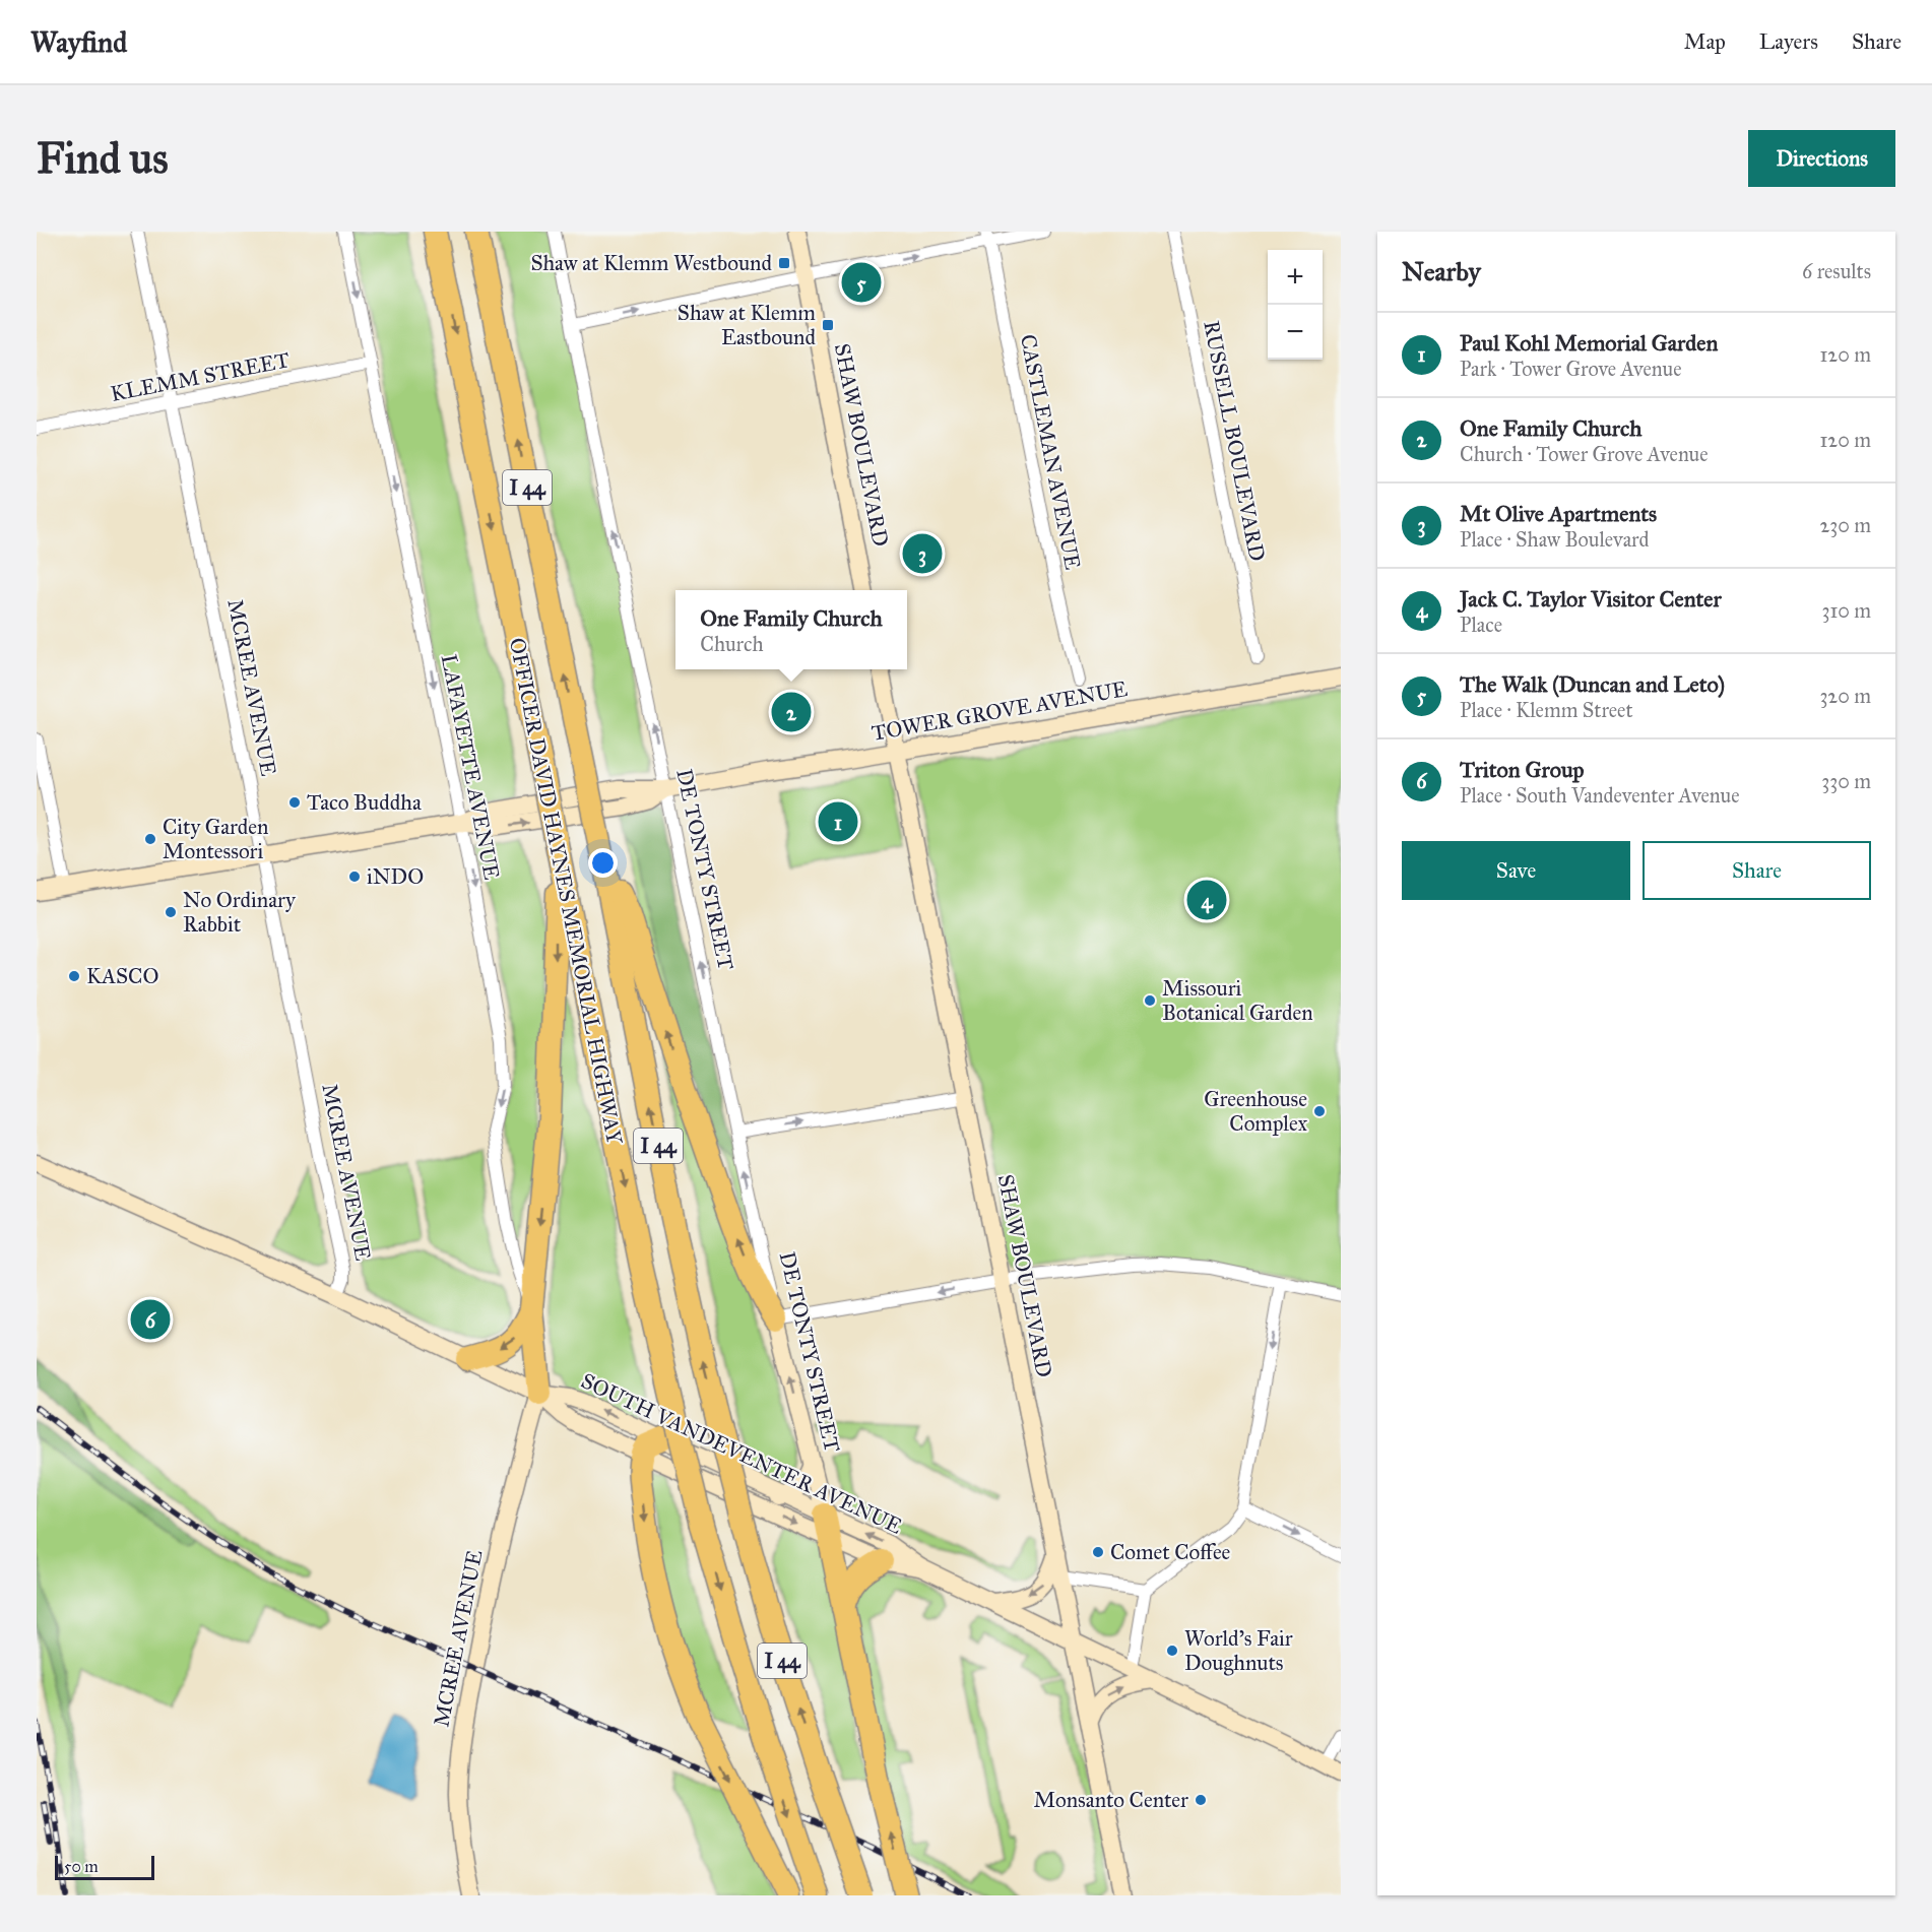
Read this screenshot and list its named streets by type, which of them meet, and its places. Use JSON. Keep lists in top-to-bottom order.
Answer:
{
  "streets": {
    "highway": ["I 44", "OFFICER DAVID HAYNES MEMORIAL HIGHWAY"],
    "main road": [
      "SHAW BOULEVARD",
      "MCREE AVENUE",
      "TOWER GROVE AVENUE",
      "DE TONTY STREET",
      "SOUTH VANDEVENTER AVENUE"
    ],
    "street": [
      "KLEMM STREET",
      "RUSSELL BOULEVARD",
      "CASTLEMAN AVENUE",
      "LAFAYETTE AVENUE"
    ]
  },
  "crossings": [
    ["KLEMM STREET", "MCREE AVENUE"],
    ["KLEMM STREET", "LAFAYETTE AVENUE"],
    ["SHAW BOULEVARD", "TOWER GROVE AVENUE"],
    ["SHAW BOULEVARD", "SOUTH VANDEVENTER AVENUE"],
    ["MCREE AVENUE", "TOWER GROVE AVENUE"],
    ["MCREE AVENUE", "SOUTH VANDEVENTER AVENUE"],
    ["TOWER GROVE AVENUE", "LAFAYETTE AVENUE"],
    ["TOWER GROVE AVENUE", "DE TONTY STREET"],
    ["DE TONTY STREET", "SOUTH VANDEVENTER AVENUE"]
  ],
  "one_way": ["LAFAYETTE AVENUE", "DE TONTY STREET"],
  "places": {
    "transit": ["Shaw at Klemm Westbound", "Shaw at Klemm Eastbound"],
    "other": [
      "Taco Buddha",
      "City Garden Montessori",
      "iNDO",
      "No Ordinary Rabbit",
      "KASCO",
      "Missouri Botanical Garden",
      "Greenhouse Complex",
      "Comet Coffee",
      "World's Fair Doughnuts",
      "Monsanto Center"
    ]
  },
  "scale_bar": "50 m",
  "page": {
    "header": "Wayfind",
    "nav": ["Map", "Layers", "Share"],
    "buttons": [
      "Directions",
      ["Save", "Share"]
    ],
    "title": "Find us",
    "heading": ["Nearby", "6 results"],
    "map_buttons": ["+", "−"],
    "pins": [
      "5",
      "3",
      "2",
      "1",
      "4",
      "6"
    ],
    "list": [
      {
        "mark": "1",
        "name": "Paul Kohl Memorial Garden",
        "note": "Park · Tower Grove Avenue",
        "value": "120 m"
      },
      {
        "mark": "2",
        "name": "One Family Church",
        "note": "Church · Tower Grove Avenue",
        "value": "120 m"
      },
      {
        "mark": "3",
        "name": "Mt Olive Apartments",
        "note": "Place · Shaw Boulevard",
        "value": "230 m"
      },
      {
        "mark": "4",
        "name": "Jack C. Taylor Visitor Center",
        "note": "Place",
        "value": "310 m"
      },
      {
        "mark": "5",
        "name": "The Walk (Duncan and Leto)",
        "note": "Place · Klemm Street",
        "value": "320 m"
      },
      {
        "mark": "6",
        "name": "Triton Group",
        "note": "Place · South Vandeventer Avenue",
        "value": "330 m"
      }
    ],
    "popup": ["One Family Church", "Church"],
    "scale": "50 m"
  }
}
